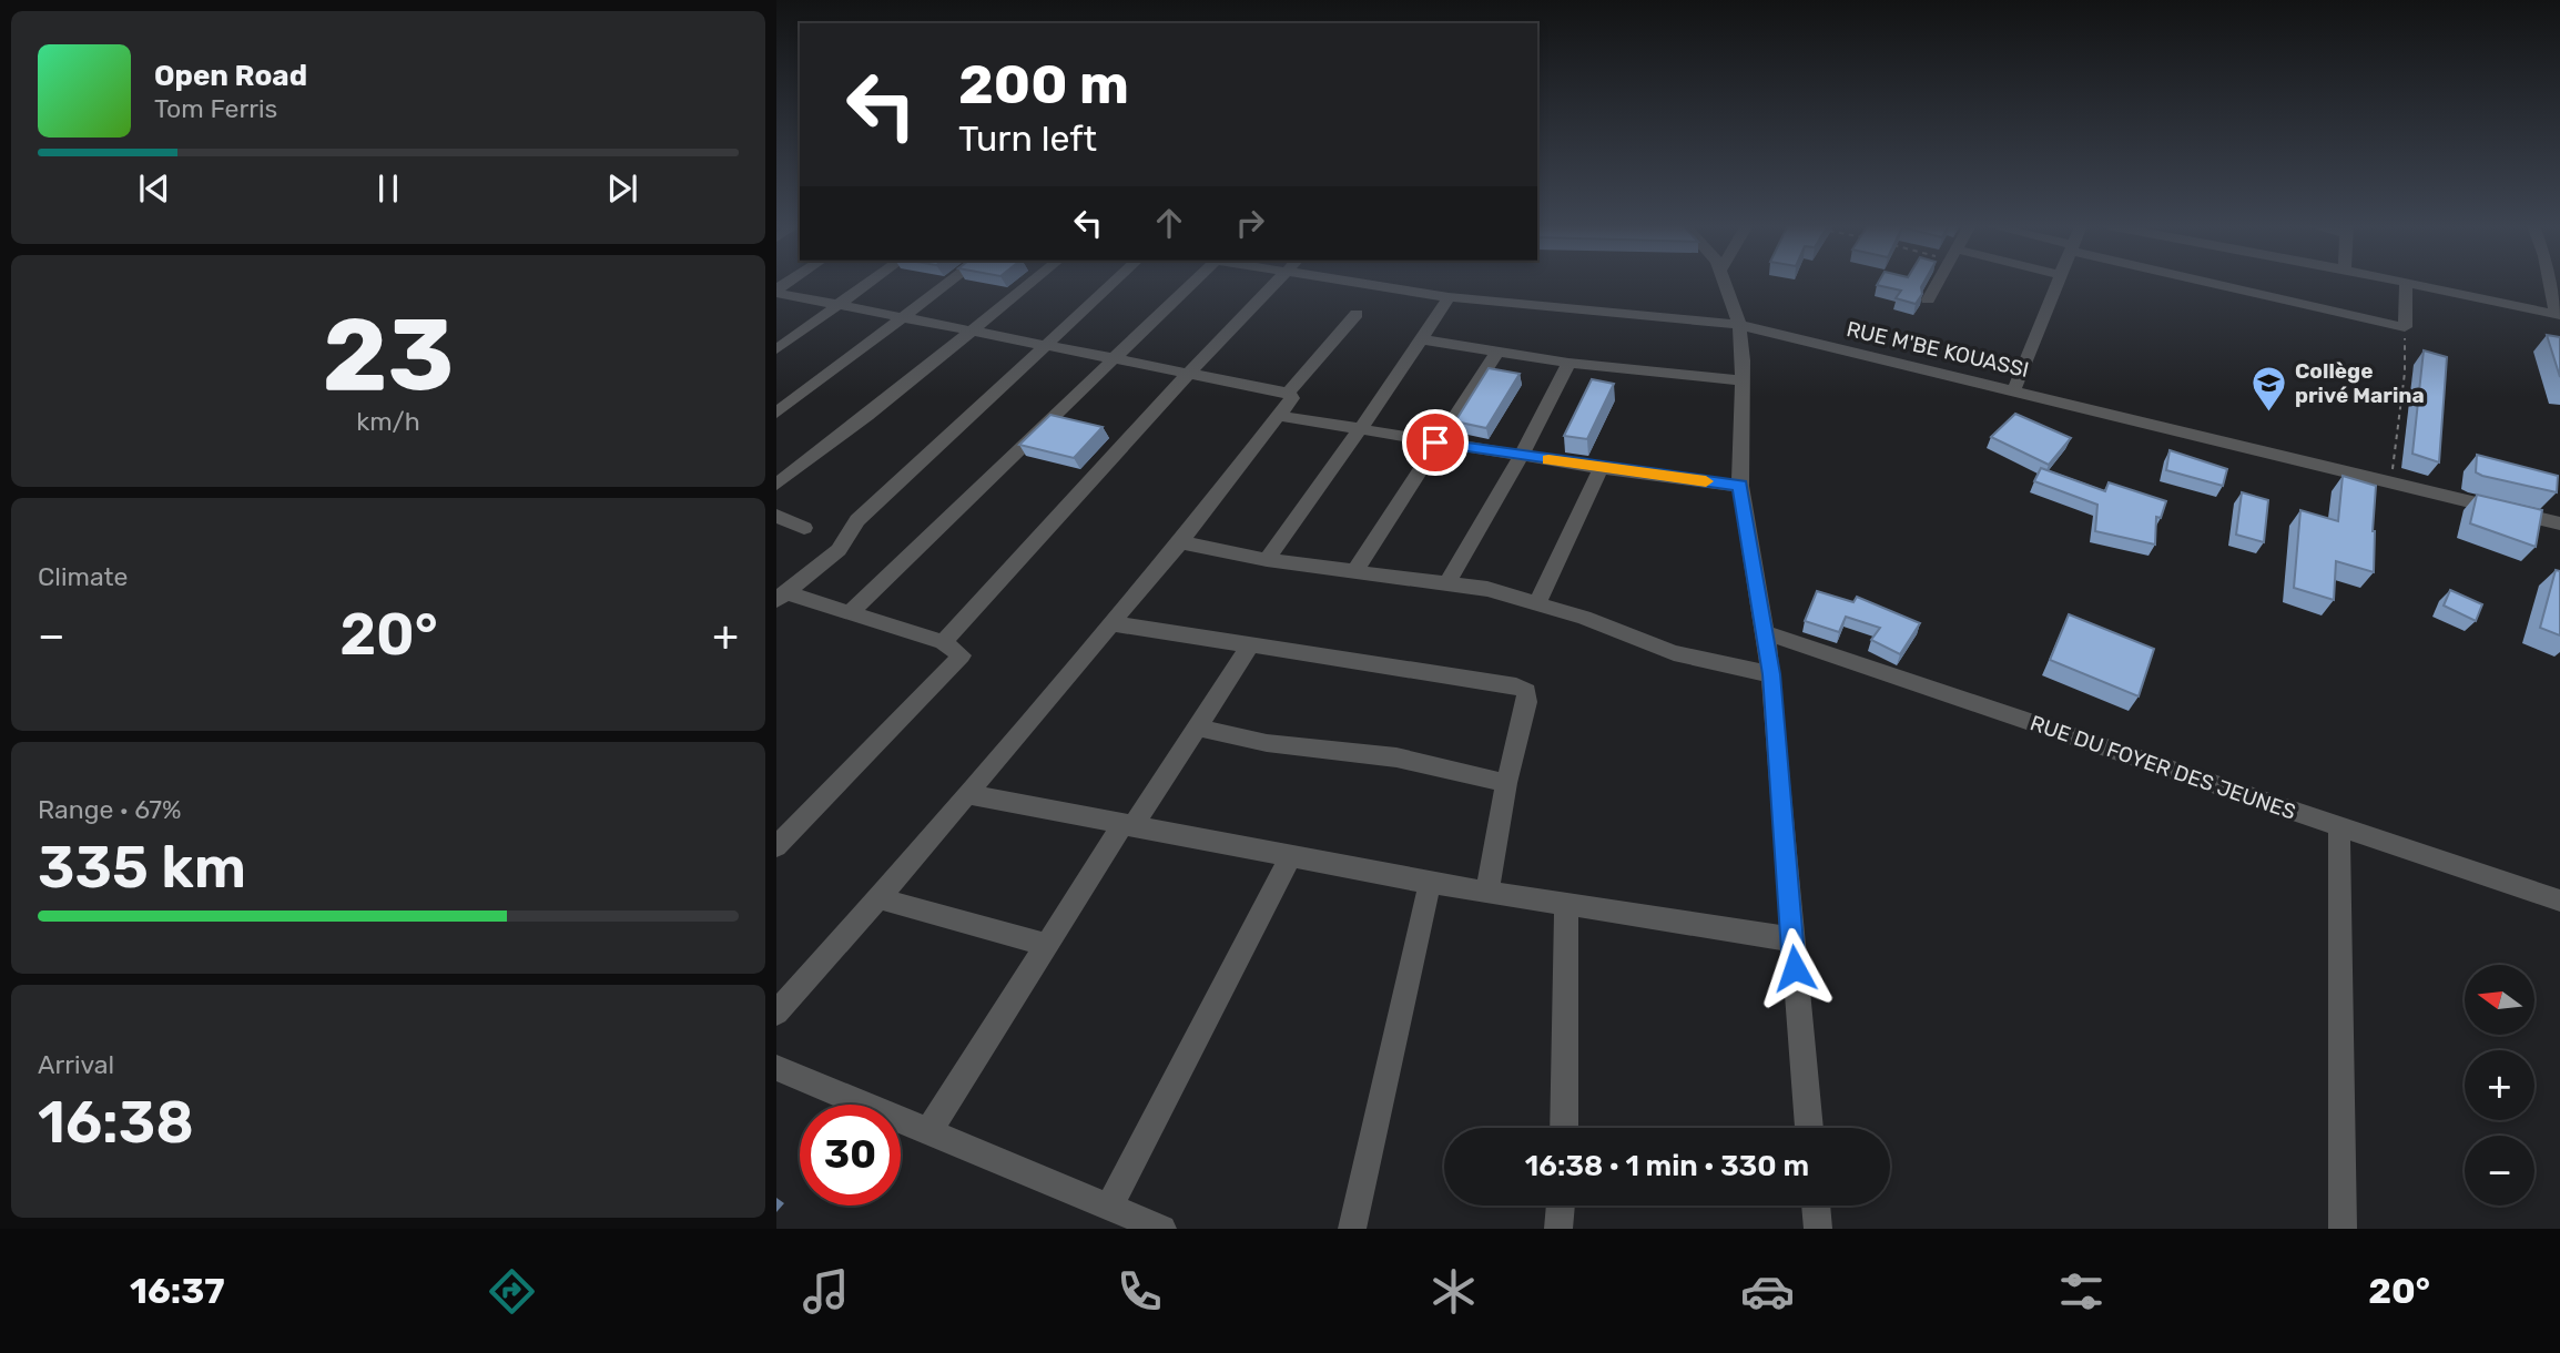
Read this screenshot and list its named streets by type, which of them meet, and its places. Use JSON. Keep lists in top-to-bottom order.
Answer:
{
  "streets": {
    "street": ["RUE M'BE KOUASSI", "RUE DU FOYER DES JEUNES"]
  },
  "places": {
    "school or university": ["Collège privé Marina"]
  },
  "north": "left",
  "page": {
    "turn": ["200 m", "Turn left"],
    "song": ["Open Road", "Tom Ferris"],
    "tile": [
      ["23", "km/h"],
      "Climate",
      ["Range · 67%", "335 km"],
      ["Arrival", "16:38"]
    ],
    "heat": ["−", "20°", "+"],
    "map_buttons": ["+", "−"],
    "limit": "30",
    "trip": "16:38 · 1 min · 330 m",
    "tabs": ["16:37", "20°"]
  }
}
